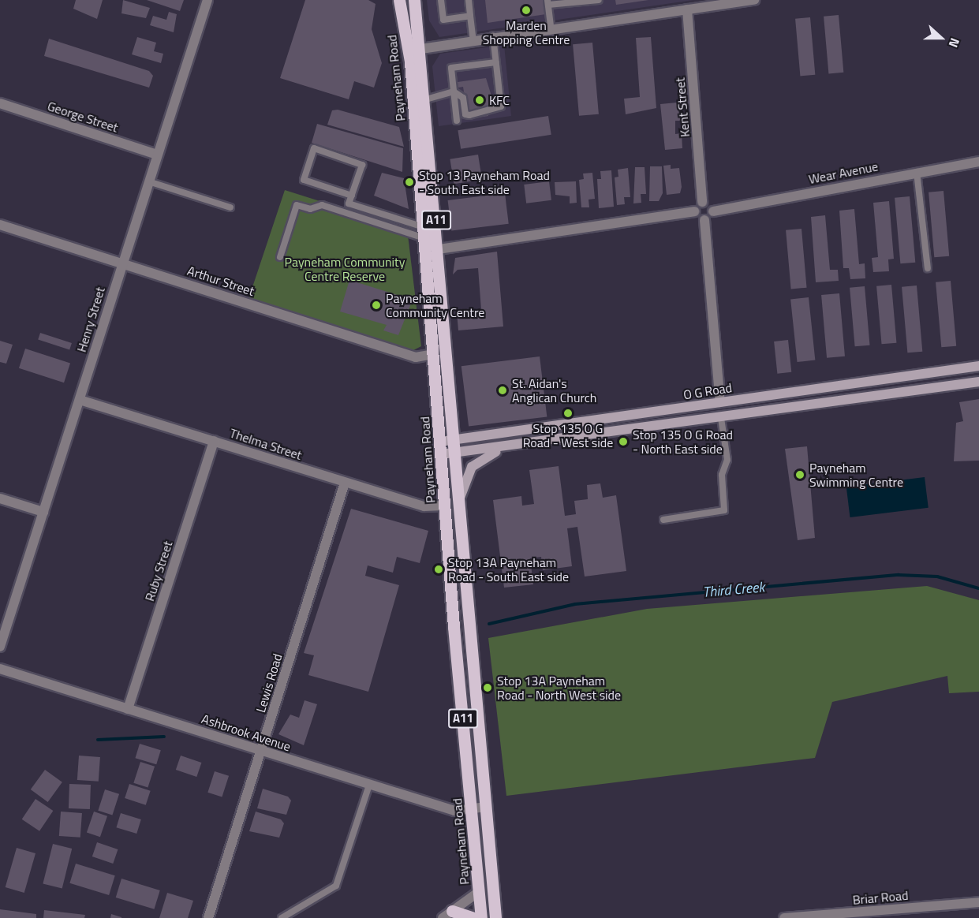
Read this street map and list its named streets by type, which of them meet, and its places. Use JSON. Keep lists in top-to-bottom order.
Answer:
{
  "streets": {
    "main road": ["Payneham Road", "A11", "O G Road"],
    "street": [
      "Kent Street",
      "George Street",
      "Wear Avenue",
      "Arthur Street",
      "Henry Street",
      "Thelma Street",
      "Ruby Street",
      "Lewis Road",
      "Ashbrook Avenue",
      "Briar Road"
    ]
  },
  "crossings": [
    ["Payneham Road", "Arthur Street"],
    ["Payneham Road", "O G Road"],
    ["Payneham Road", "Thelma Street"],
    ["Payneham Road", "Ashbrook Avenue"],
    ["George Street", "Henry Street"],
    ["Arthur Street", "Henry Street"],
    ["Henry Street", "Thelma Street"],
    ["Thelma Street", "Ruby Street"],
    ["Thelma Street", "Lewis Road"],
    ["Ruby Street", "Ashbrook Avenue"],
    ["Lewis Road", "Ashbrook Avenue"]
  ],
  "water": ["Third Creek"],
  "parks": ["Payneham Community Centre Reserve"],
  "places": [
    "Marden Shopping Centre",
    "KFC",
    "Stop 13 Payneham Road - South East side",
    "Payneham Community Centre",
    "St. Aidan's Anglican Church",
    "Stop 135 O G Road - West side",
    "Stop 135 O G Road - North East side",
    "Payneham Swimming Centre",
    "Stop 13A Payneham Road - South East side",
    "Stop 13A Payneham Road - North West side"
  ],
  "north": "right"
}
